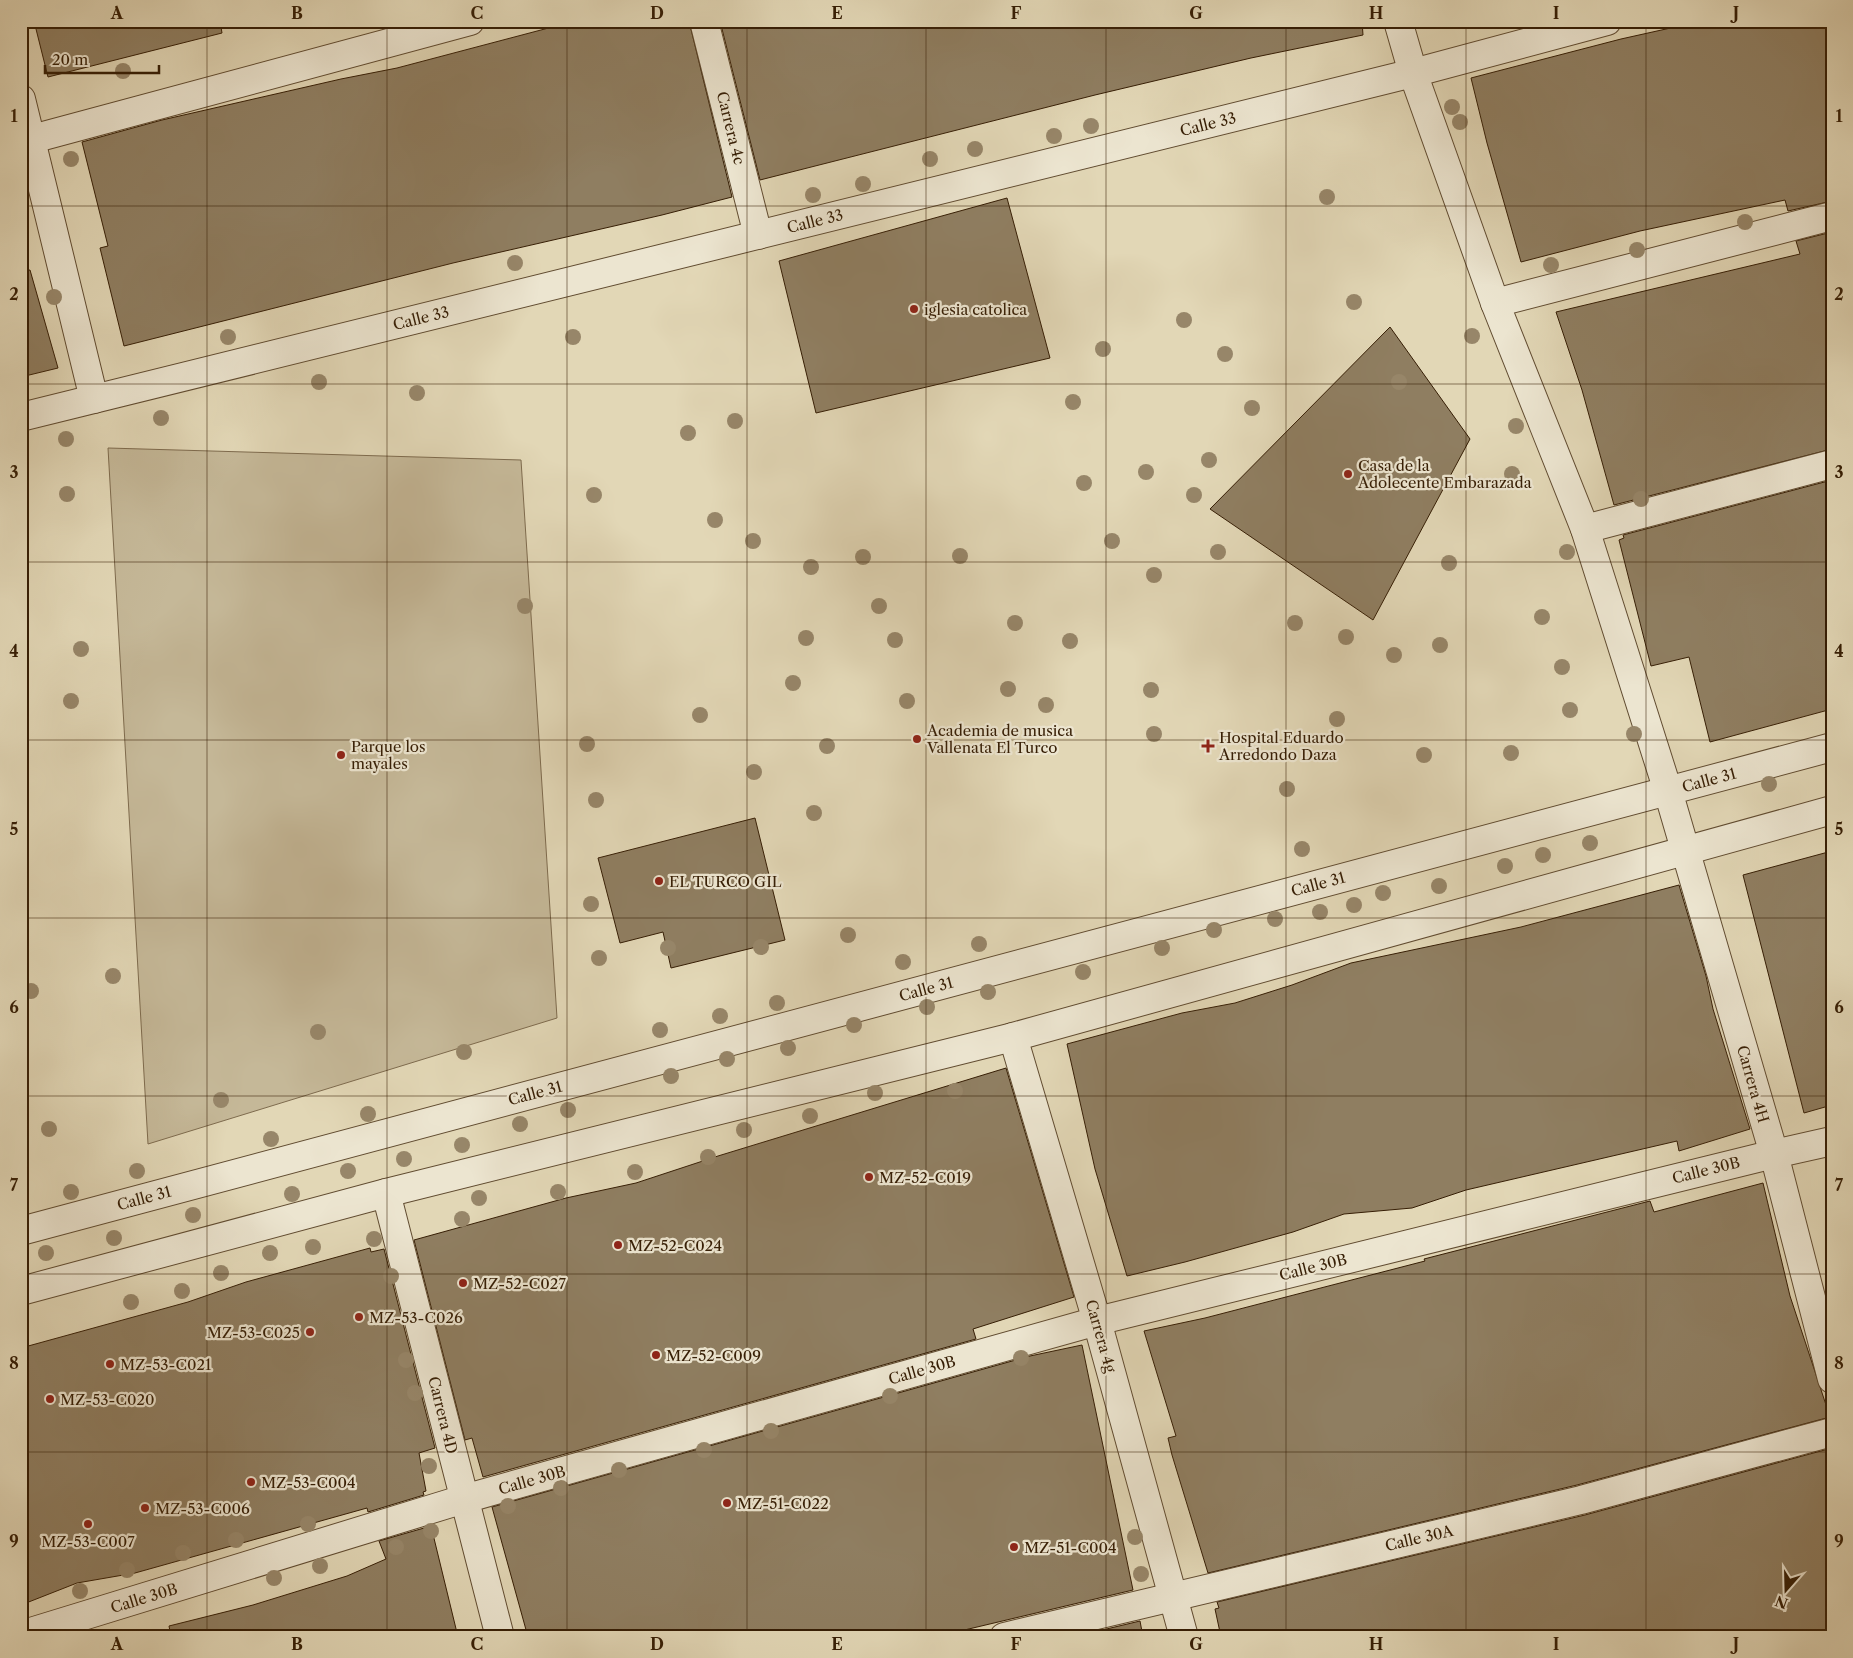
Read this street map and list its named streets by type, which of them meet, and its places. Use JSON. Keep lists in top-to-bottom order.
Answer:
{
  "streets": {
    "street": [
      "Calle 33",
      "Carrera 4c",
      "Calle 31",
      "Carrera 4H",
      "Calle 30B",
      "Carrera 4g",
      "Carrera 4D",
      "Calle 30A"
    ]
  },
  "crossings": [
    ["Calle 33", "Carrera 4c"],
    ["Calle 33", "Carrera 4H"],
    ["Calle 31", "Carrera 4H"],
    ["Carrera 4H", "Calle 30B"],
    ["Calle 30B", "Carrera 4g"],
    ["Calle 30B", "Carrera 4D"],
    ["Carrera 4g", "Calle 30A"]
  ],
  "places": {
    "other": [
      "iglesia catolica",
      "Casa de la Adolecente Embarazada",
      "Academia de musica Vallenata El Turco",
      "Parque los mayales",
      "EL TURCO GIL",
      "MZ-52-C019",
      "MZ-52-C024",
      "MZ-52-C027",
      "MZ-53-C026",
      "MZ-53-C025",
      "MZ-52-C009",
      "MZ-53-C021",
      "MZ-53-C020",
      "MZ-53-C004",
      "MZ-51-C022",
      "MZ-53-C006",
      "MZ-53-C007",
      "MZ-51-C004"
    ],
    "health": ["Hospital Eduardo Arredondo Daza"]
  },
  "scale_bar": "20 m",
  "north": "bottom",
  "grid": {
    "columns": [
      "A",
      "B",
      "C",
      "D",
      "E",
      "F",
      "G",
      "H",
      "I",
      "J"
    ],
    "rows": [
      "1",
      "2",
      "3",
      "4",
      "5",
      "6",
      "7",
      "8",
      "9"
    ]
  }
}
